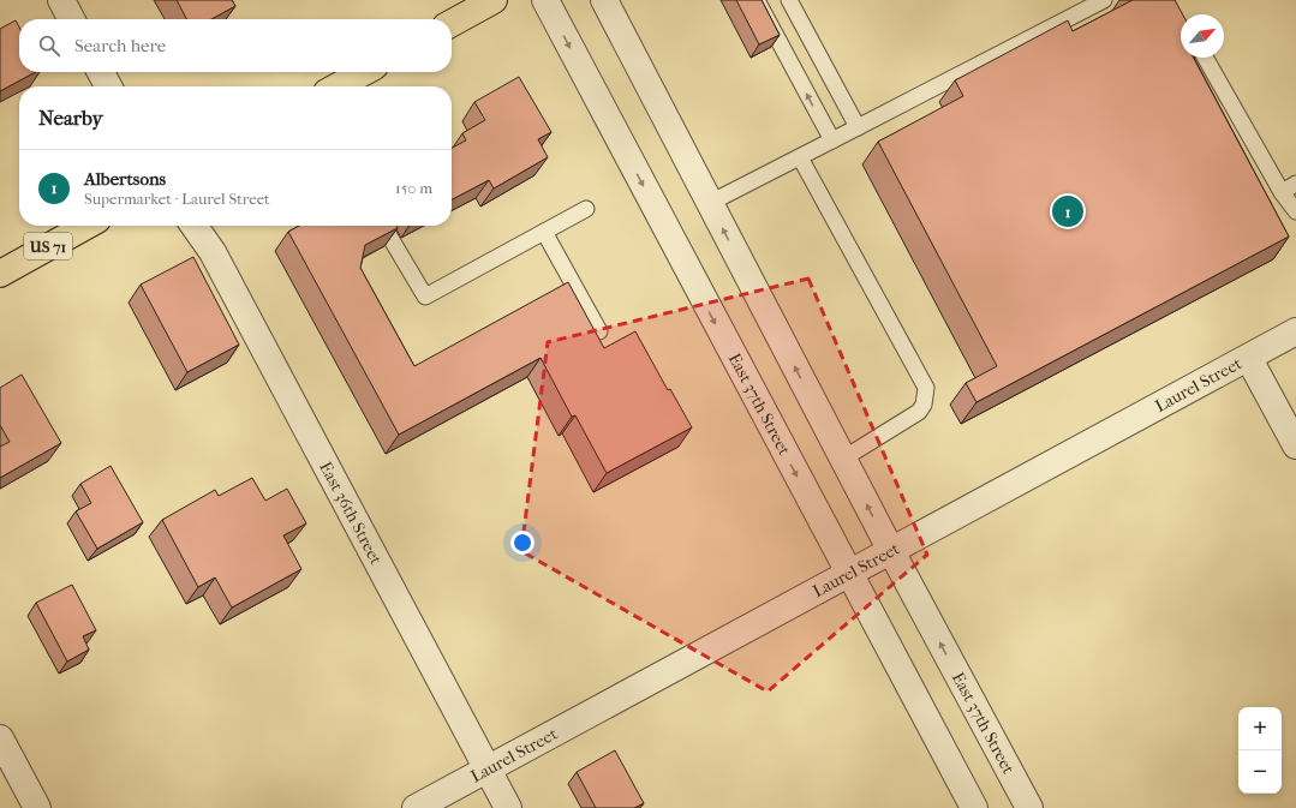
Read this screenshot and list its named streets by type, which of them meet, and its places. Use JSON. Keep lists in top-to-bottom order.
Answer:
{
  "streets": {
    "main road": ["US 71"],
    "street": ["Laurel Street", "East 37th Street", "East 36th Street"]
  },
  "crossings": [
    ["Laurel Street", "East 37th Street"],
    ["Laurel Street", "East 36th Street"]
  ],
  "north": "top right",
  "page": {
    "search": "Search here",
    "heading": "Nearby",
    "list": [
      {
        "mark": "1",
        "name": "Albertsons",
        "note": "Supermarket · Laurel Street",
        "value": "150 m"
      }
    ],
    "pins": "1",
    "map_buttons": ["+", "−"]
  }
}
